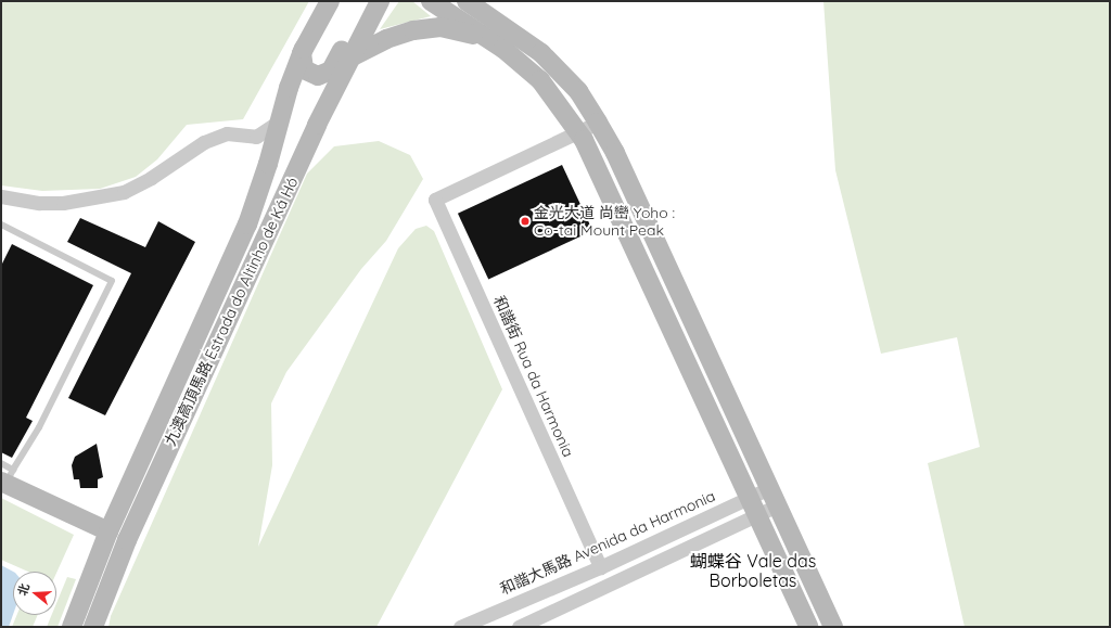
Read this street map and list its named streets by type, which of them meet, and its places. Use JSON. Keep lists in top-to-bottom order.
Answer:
{
  "streets": {
    "main road": ["九澳高頂馬路 Estrada do Altinho de Ká Hó"],
    "street": ["和諧街 Rua da Harmonia", "和諧大馬路 Avenida da Harmonia"]
  },
  "crossings": [
    ["和諧街 Rua da Harmonia", "和諧大馬路 Avenida da Harmonia"]
  ],
  "districts": ["蝴蝶谷 Vale das Borboletas"],
  "places": ["金光大道 尚巒 Yoho : Co-tai Mount Peak"],
  "north": "left"
}
